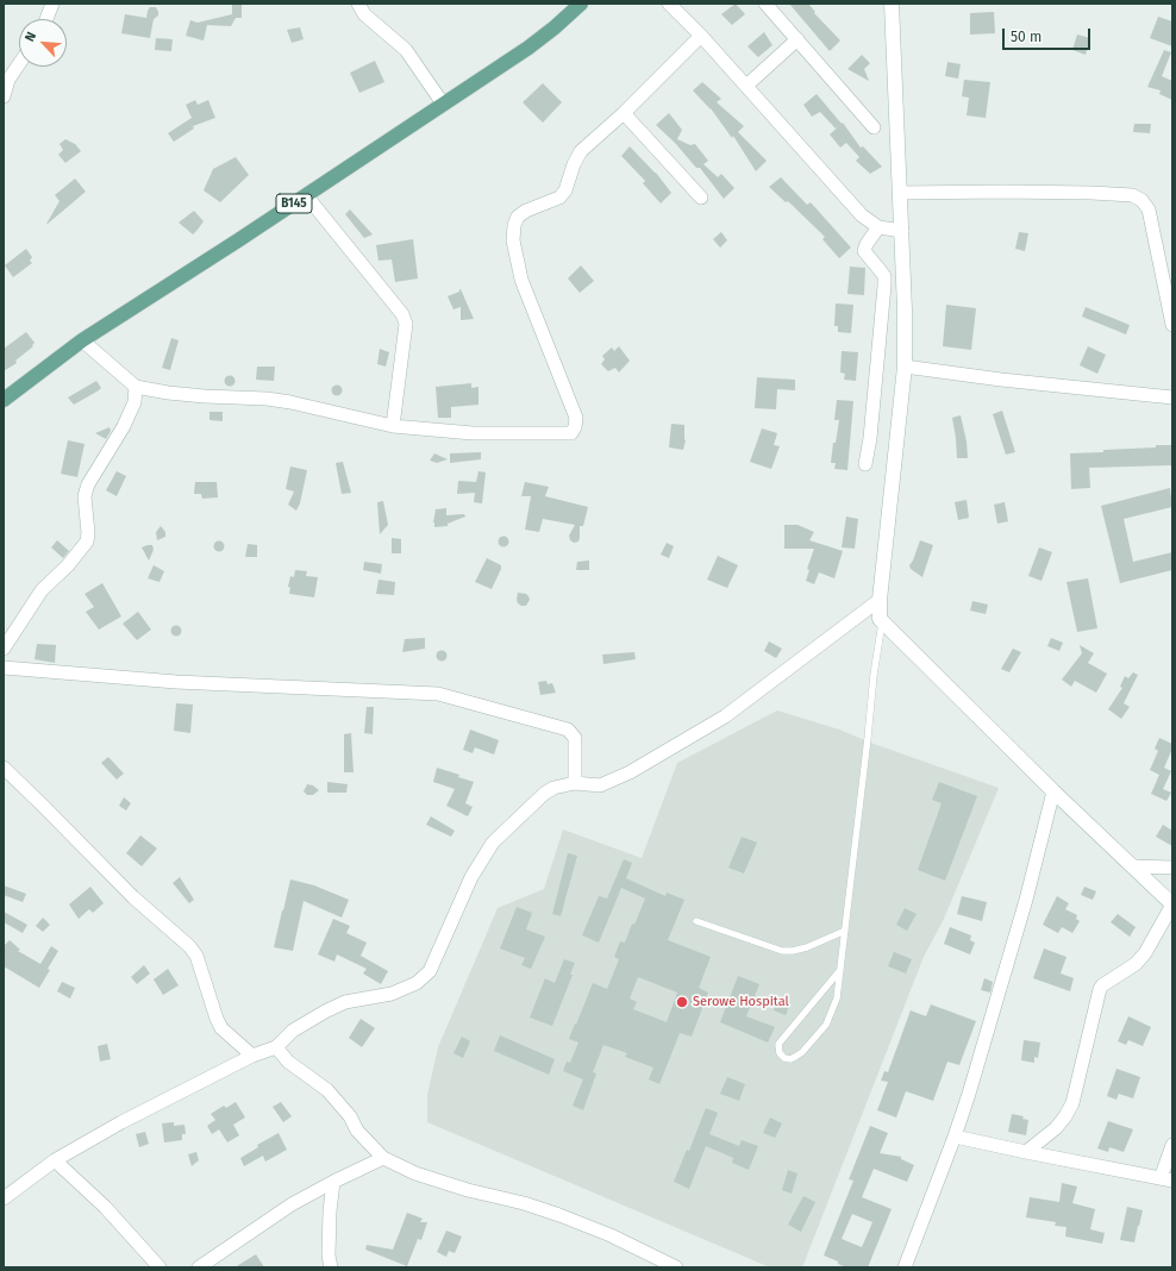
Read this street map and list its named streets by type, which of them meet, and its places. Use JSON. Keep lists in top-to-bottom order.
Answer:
{
  "streets": {
    "main road": ["B145"]
  },
  "places": ["Serowe Hospital"],
  "scale_bar": "50 m",
  "north": "top left"
}
